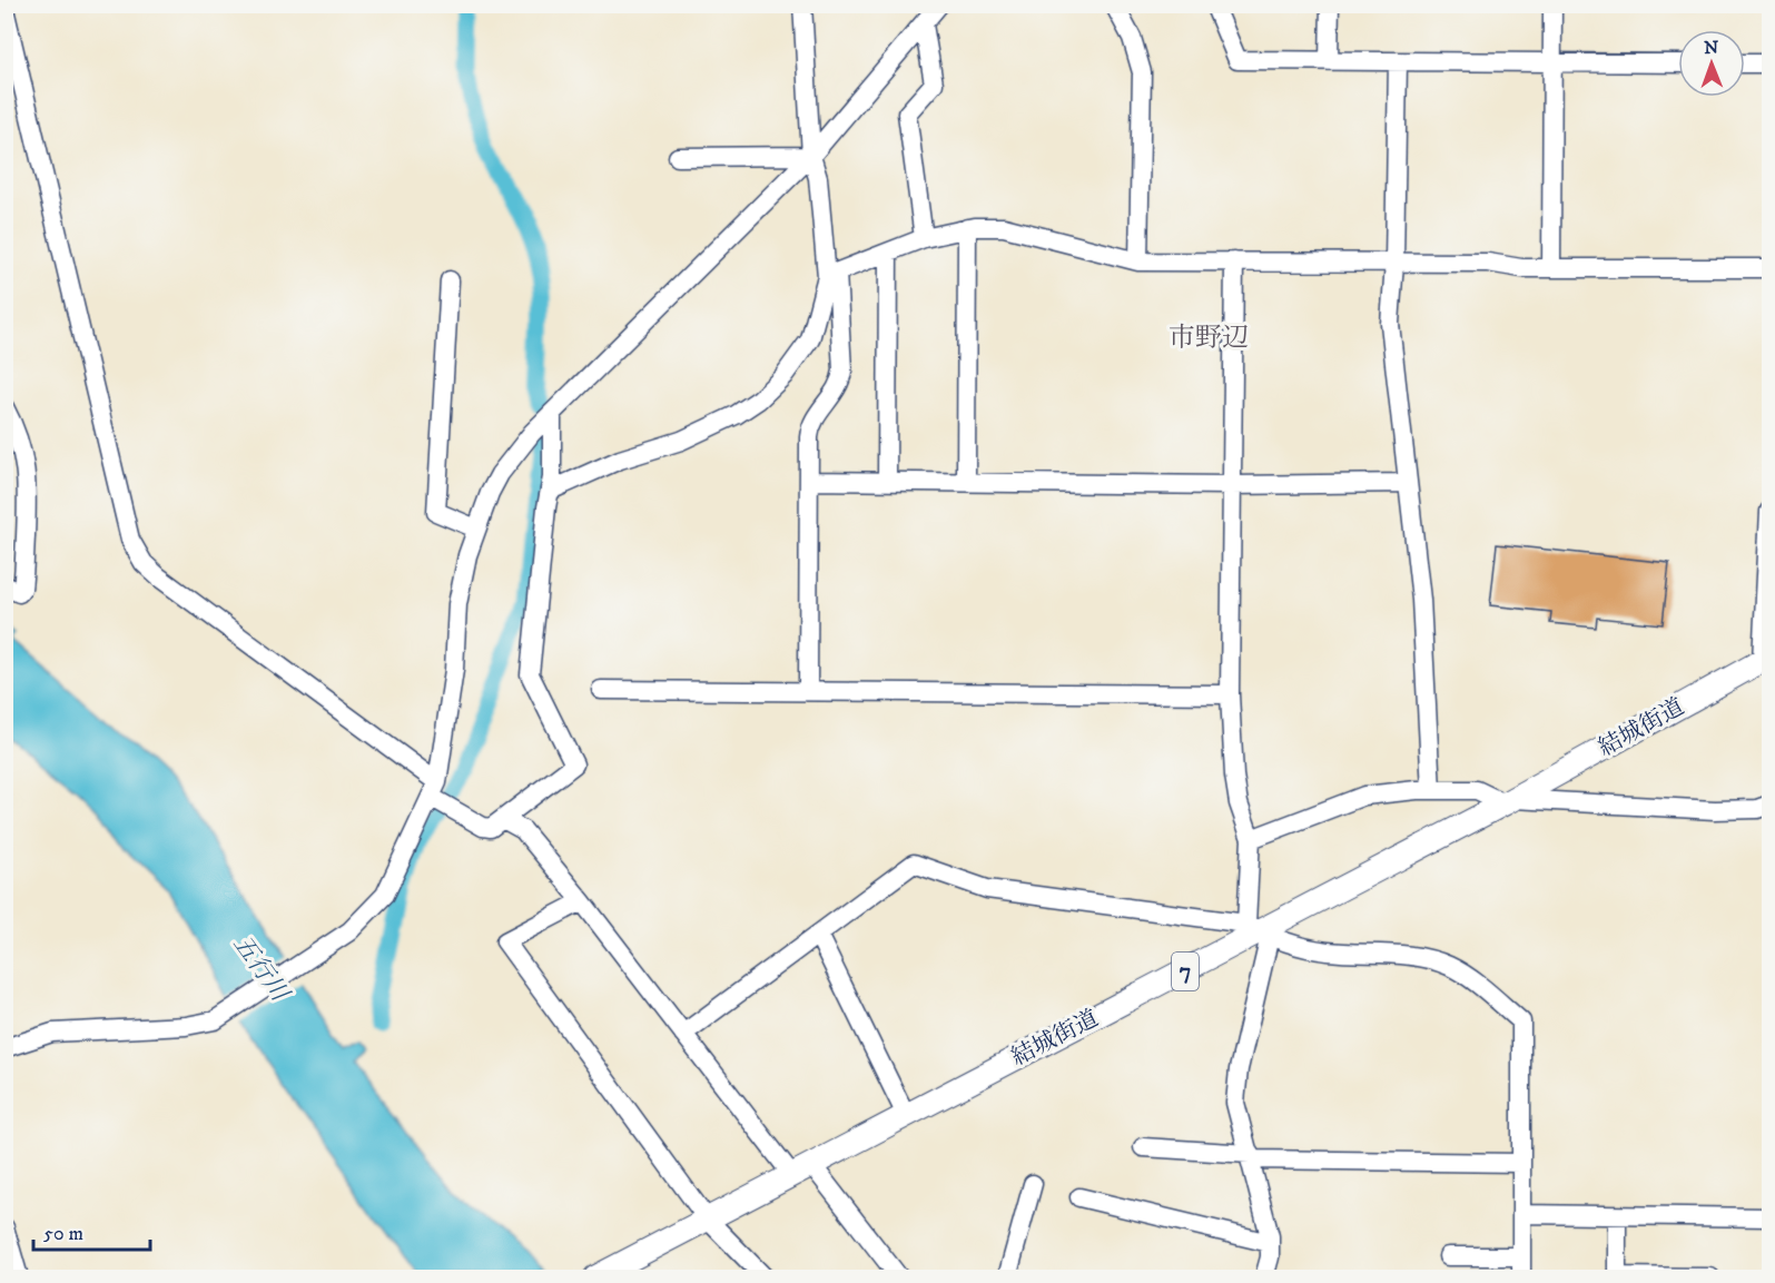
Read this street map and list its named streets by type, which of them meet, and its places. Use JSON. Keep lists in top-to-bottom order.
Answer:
{
  "streets": {
    "main road": ["結城街道", "7"]
  },
  "districts": ["市野辺"],
  "water": ["五行川"],
  "scale_bar": "50 m",
  "north": "top"
}
